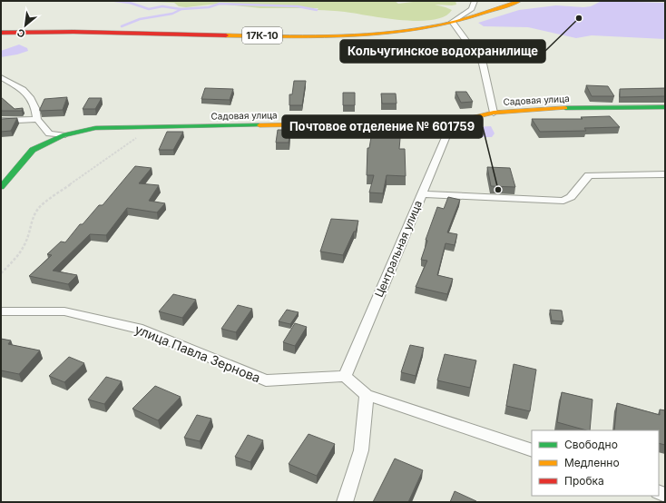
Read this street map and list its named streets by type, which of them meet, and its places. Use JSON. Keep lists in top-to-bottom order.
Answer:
{
  "streets": {
    "main road": ["17К-10", "Садовая улица"],
    "street": ["Центральная улица", "улица Павла Зернова"]
  },
  "crossings": [
    ["Садовая улица", "Центральная улица"],
    ["Центральная улица", "улица Павла Зернова"]
  ],
  "places": ["Кольчугинское водохранилище", "Почтовое отделение № 601759"],
  "legend": ["Свободно", "Медленно", "Пробка"],
  "north": "bottom left"
}
